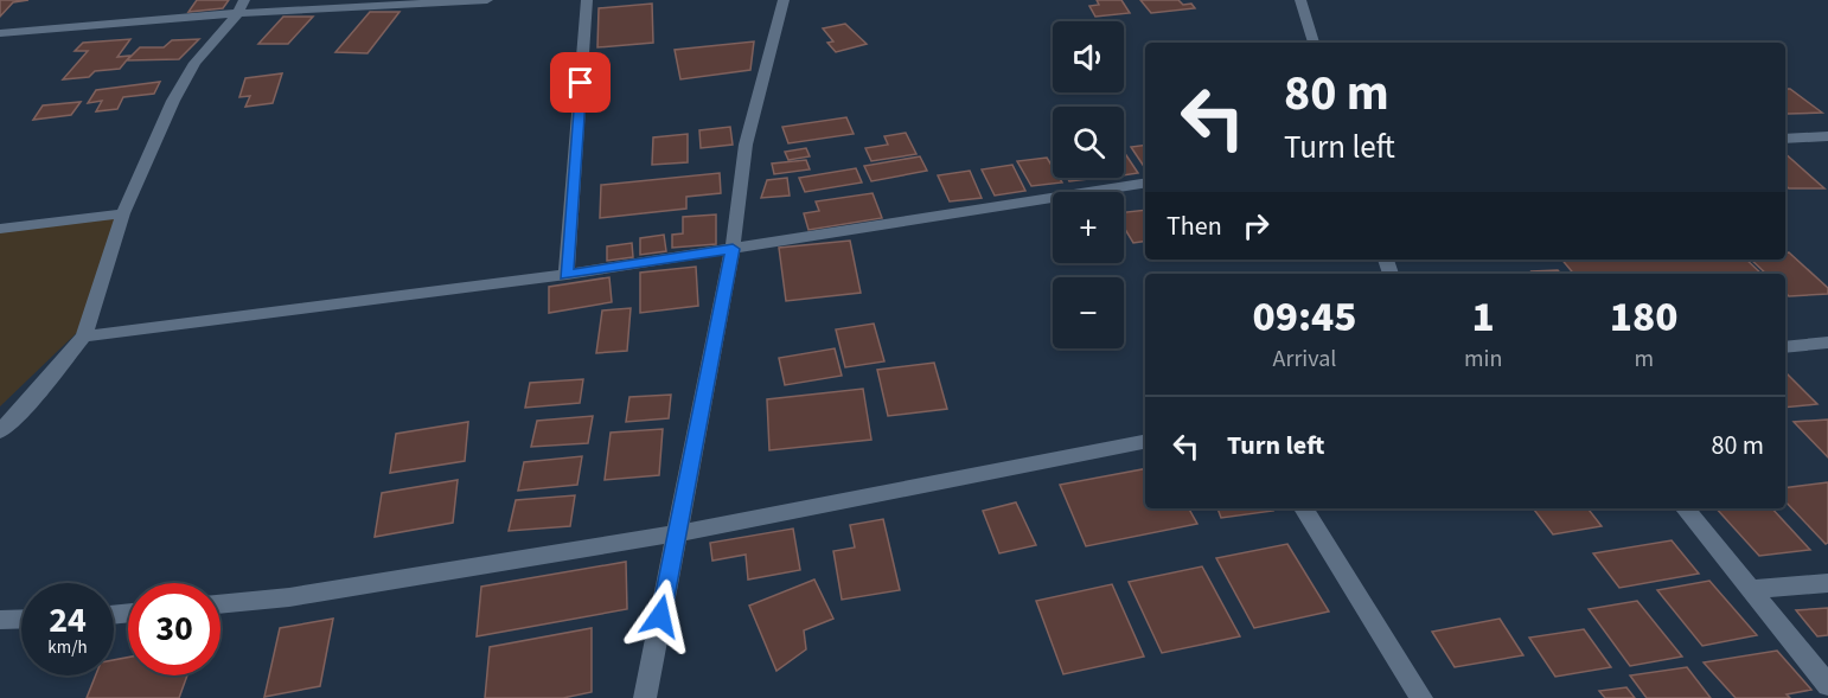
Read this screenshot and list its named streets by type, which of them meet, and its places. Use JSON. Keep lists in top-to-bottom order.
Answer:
{
  "page": {
    "map_buttons": ["+", "−"],
    "turn": ["80 m", "Turn left"],
    "then": "Then",
    "eta": [
      "09:45",
      "Arrival",
      "1",
      "min",
      "180",
      "m"
    ],
    "list": [
      {
        "name": "Turn left",
        "value": "80 m"
      }
    ],
    "speed": "24 km/h",
    "limit": "30"
  }
}
